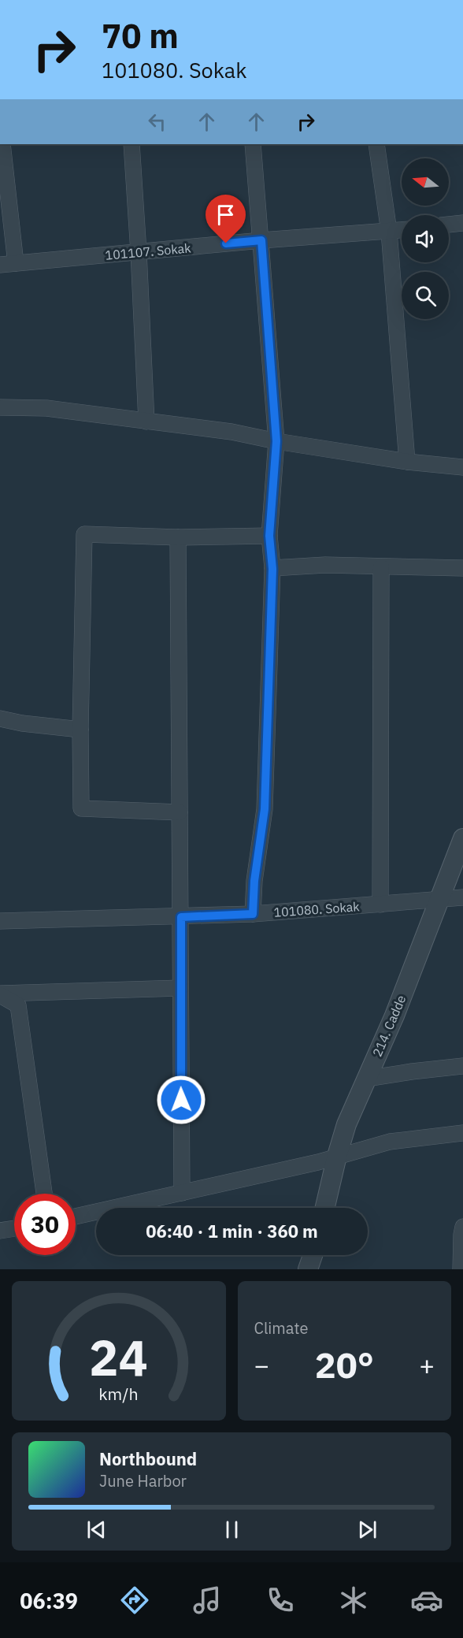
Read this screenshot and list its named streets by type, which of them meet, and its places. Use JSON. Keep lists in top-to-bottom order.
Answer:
{
  "streets": {
    "street": ["101107. Sokak", "101080. Sokak", "214. Cadde"]
  },
  "crossings": [
    ["101080. Sokak", "214. Cadde"]
  ],
  "north": "left",
  "page": {
    "turn": ["70 m", "101080. Sokak"],
    "limit": "30",
    "trip": "06:40 · 1 min · 360 m",
    "tile": "Climate",
    "heat": ["−", "20°", "+"],
    "song": ["Northbound", "June Harbor"],
    "tabs": "06:39",
    "gauge": ["24", "km/h"]
  }
}
